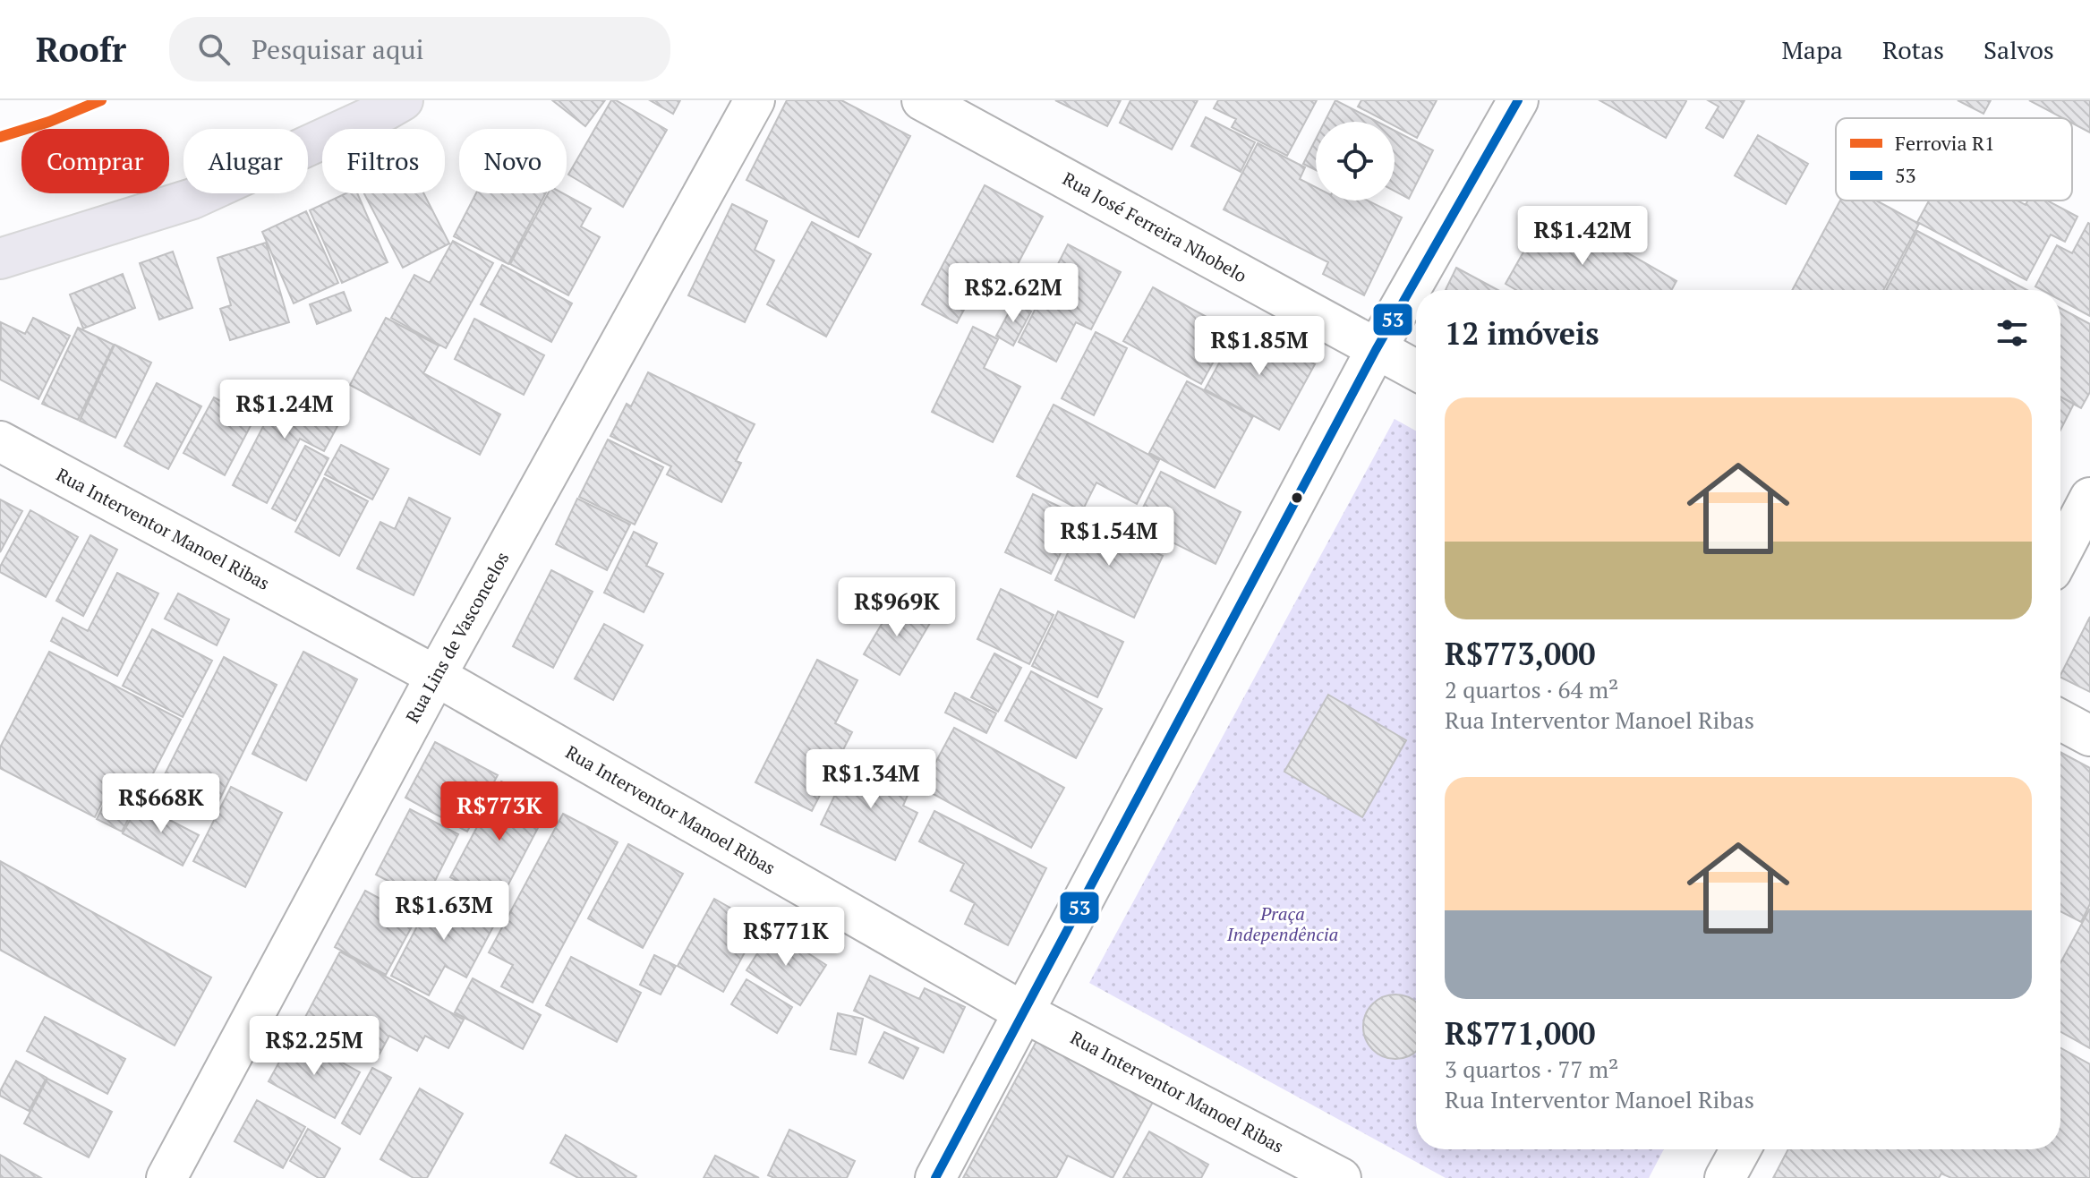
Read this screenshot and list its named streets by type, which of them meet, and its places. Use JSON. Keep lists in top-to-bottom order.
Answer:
{
  "streets": {
    "street": ["Rua José Ferreira Nhobelo", "Rua Interventor Manoel Ribas", "Rua Lins de Vasconcelos"]
  },
  "crossings": [
    ["Rua Interventor Manoel Ribas", "Rua Lins de Vasconcelos"]
  ],
  "parks": ["Praça Independência"],
  "lines": ["rail line R1", "transit line 53"],
  "legend": ["Ferrovia R1", "53"],
  "page": {
    "header": "Roofr",
    "search": "Pesquisar aqui",
    "nav": ["Mapa", "Rotas", "Salvos"],
    "chip": [
      "Comprar",
      "Alugar",
      "Filtros",
      "Novo"
    ],
    "price": [
      "R$1.42M",
      "R$2.62M",
      "R$1.85M",
      "R$1.24M",
      "R$1.54M",
      "R$969K",
      "R$1.34M",
      "R$668K",
      "R$773K",
      "R$1.63M",
      "R$771K",
      "R$2.25M"
    ],
    "heading": "12 imóveis",
    "list": [
      {
        "name": "R$773,000",
        "note": "2 quartos · 64 m² · Rua Interventor Manoel Ribas"
      },
      {
        "name": "R$771,000",
        "note": "3 quartos · 77 m² · Rua Interventor Manoel Ribas"
      }
    ]
  }
}
